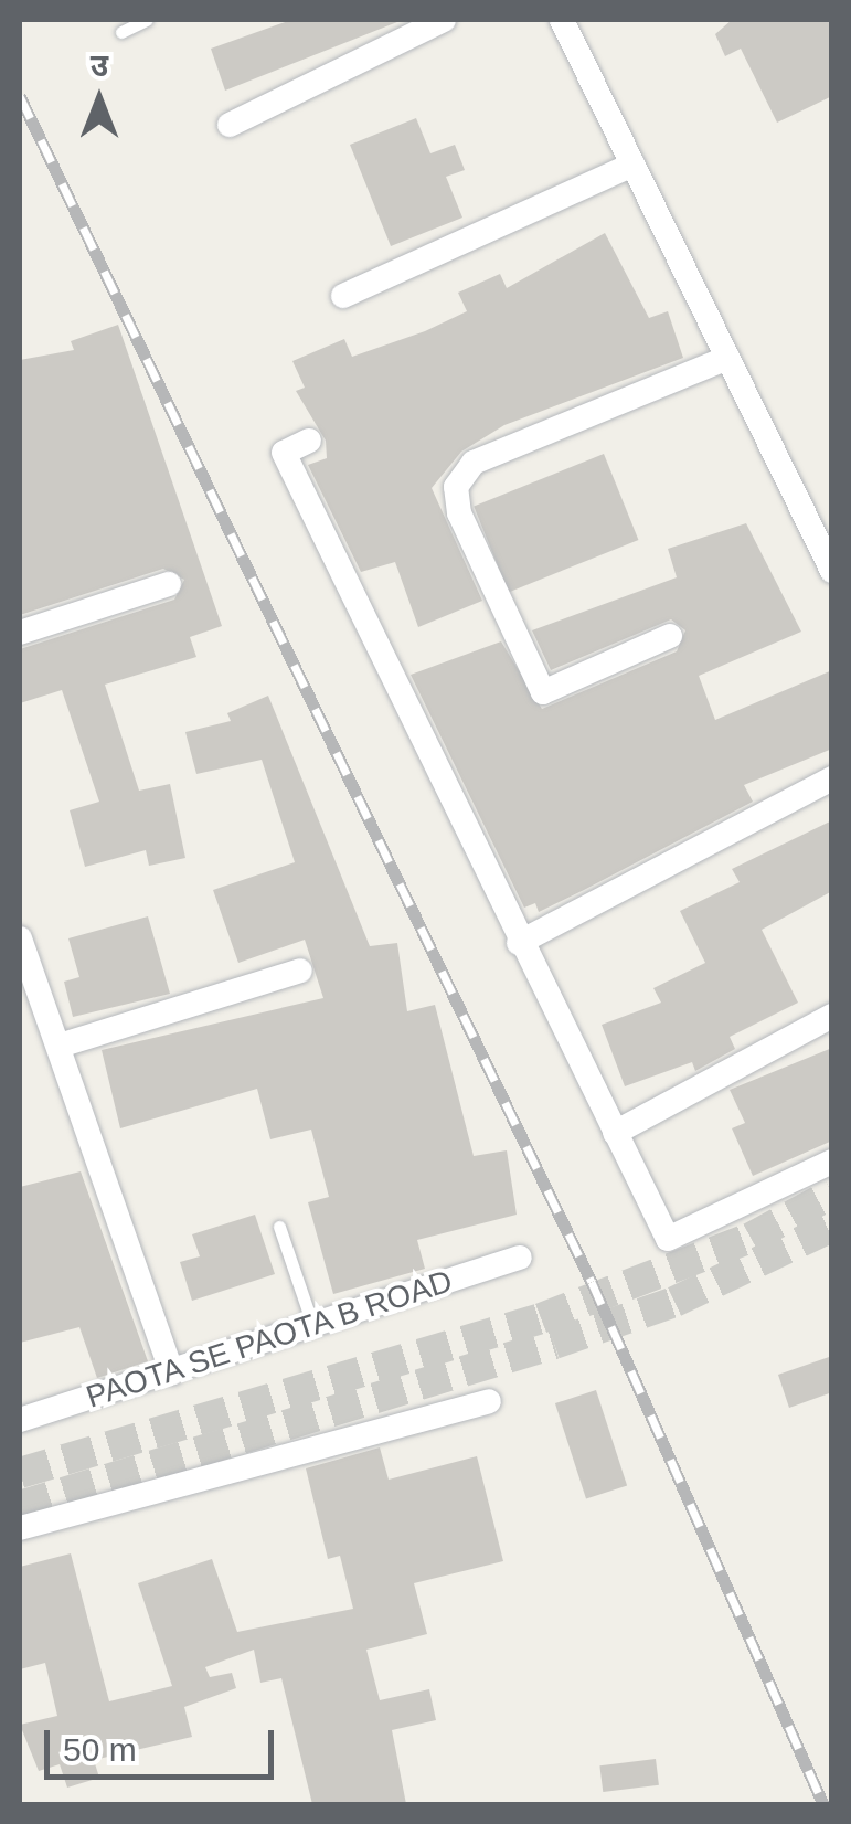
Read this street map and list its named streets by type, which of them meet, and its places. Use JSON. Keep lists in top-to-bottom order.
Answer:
{
  "streets": {
    "street": ["PAOTA SE PAOTA B ROAD"]
  },
  "scale_bar": "50 m",
  "north": "top"
}
